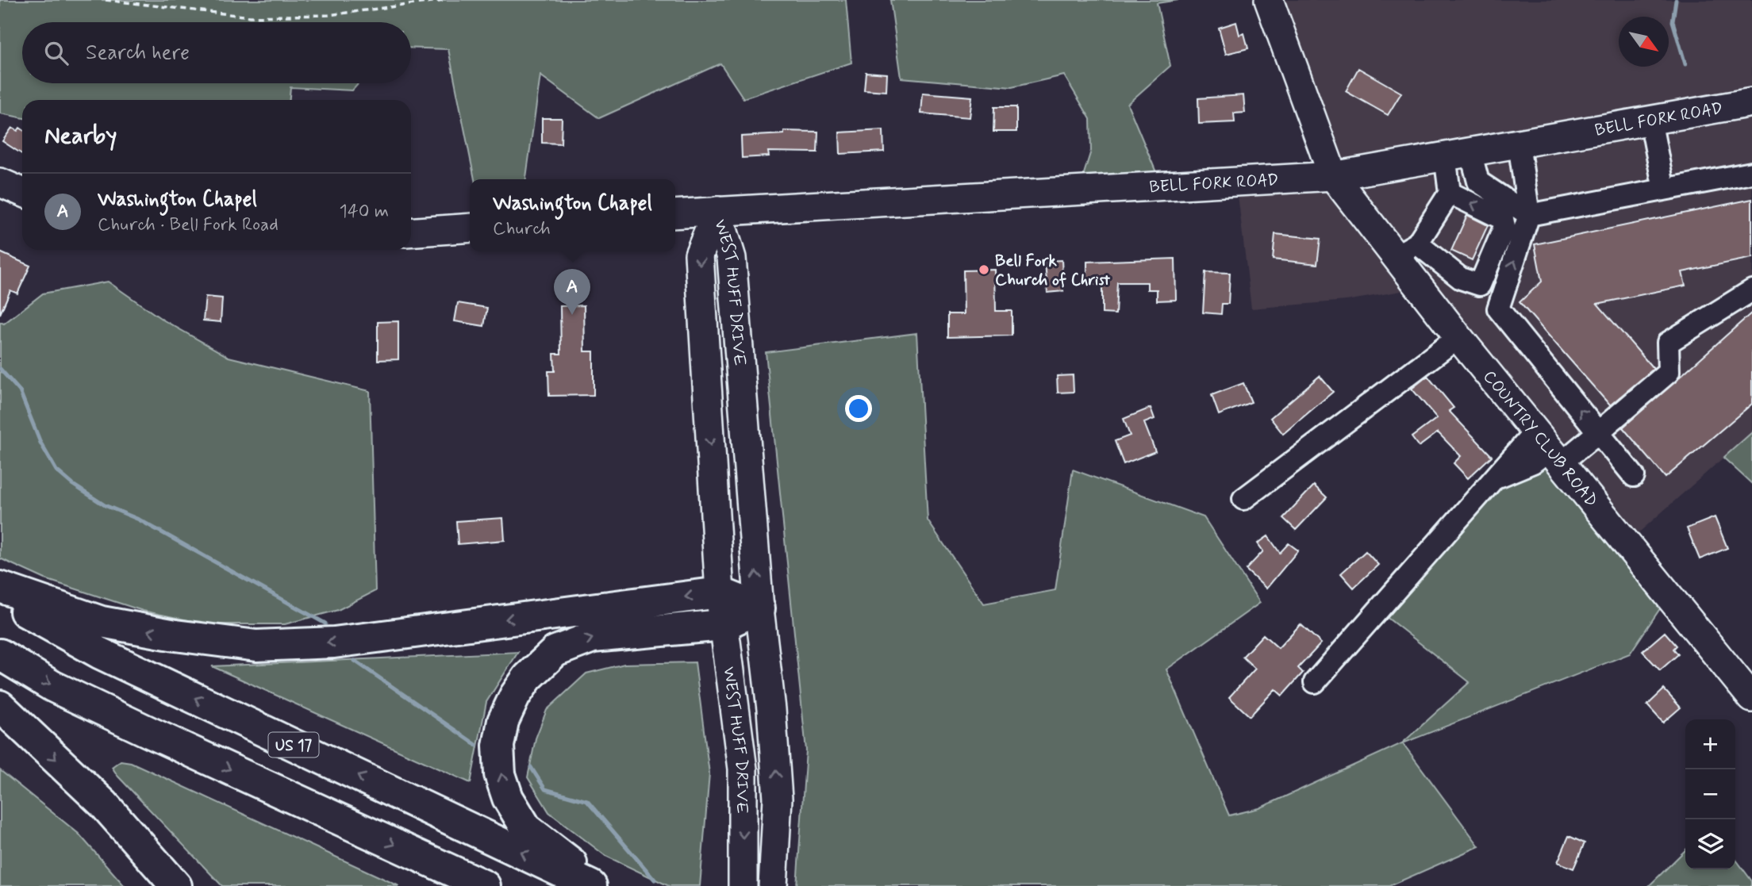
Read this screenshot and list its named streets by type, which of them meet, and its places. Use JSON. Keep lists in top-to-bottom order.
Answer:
{
  "streets": {
    "highway": ["US 17"],
    "main road": ["BELL FORK ROAD", "WEST HUFF DRIVE", "COUNTRY CLUB ROAD"]
  },
  "crossings": [
    ["BELL FORK ROAD", "WEST HUFF DRIVE"],
    ["BELL FORK ROAD", "COUNTRY CLUB ROAD"]
  ],
  "places": ["Bell Fork Church of Christ"],
  "north": "bottom right",
  "page": {
    "search": "Search here",
    "heading": "Nearby",
    "list": [
      {
        "mark": "A",
        "name": "Washington Chapel",
        "note": "Church · Bell Fork Road",
        "value": "140 m"
      }
    ],
    "popup": ["Washington Chapel", "Church"],
    "pins": "A",
    "map_buttons": ["+", "−"]
  }
}
